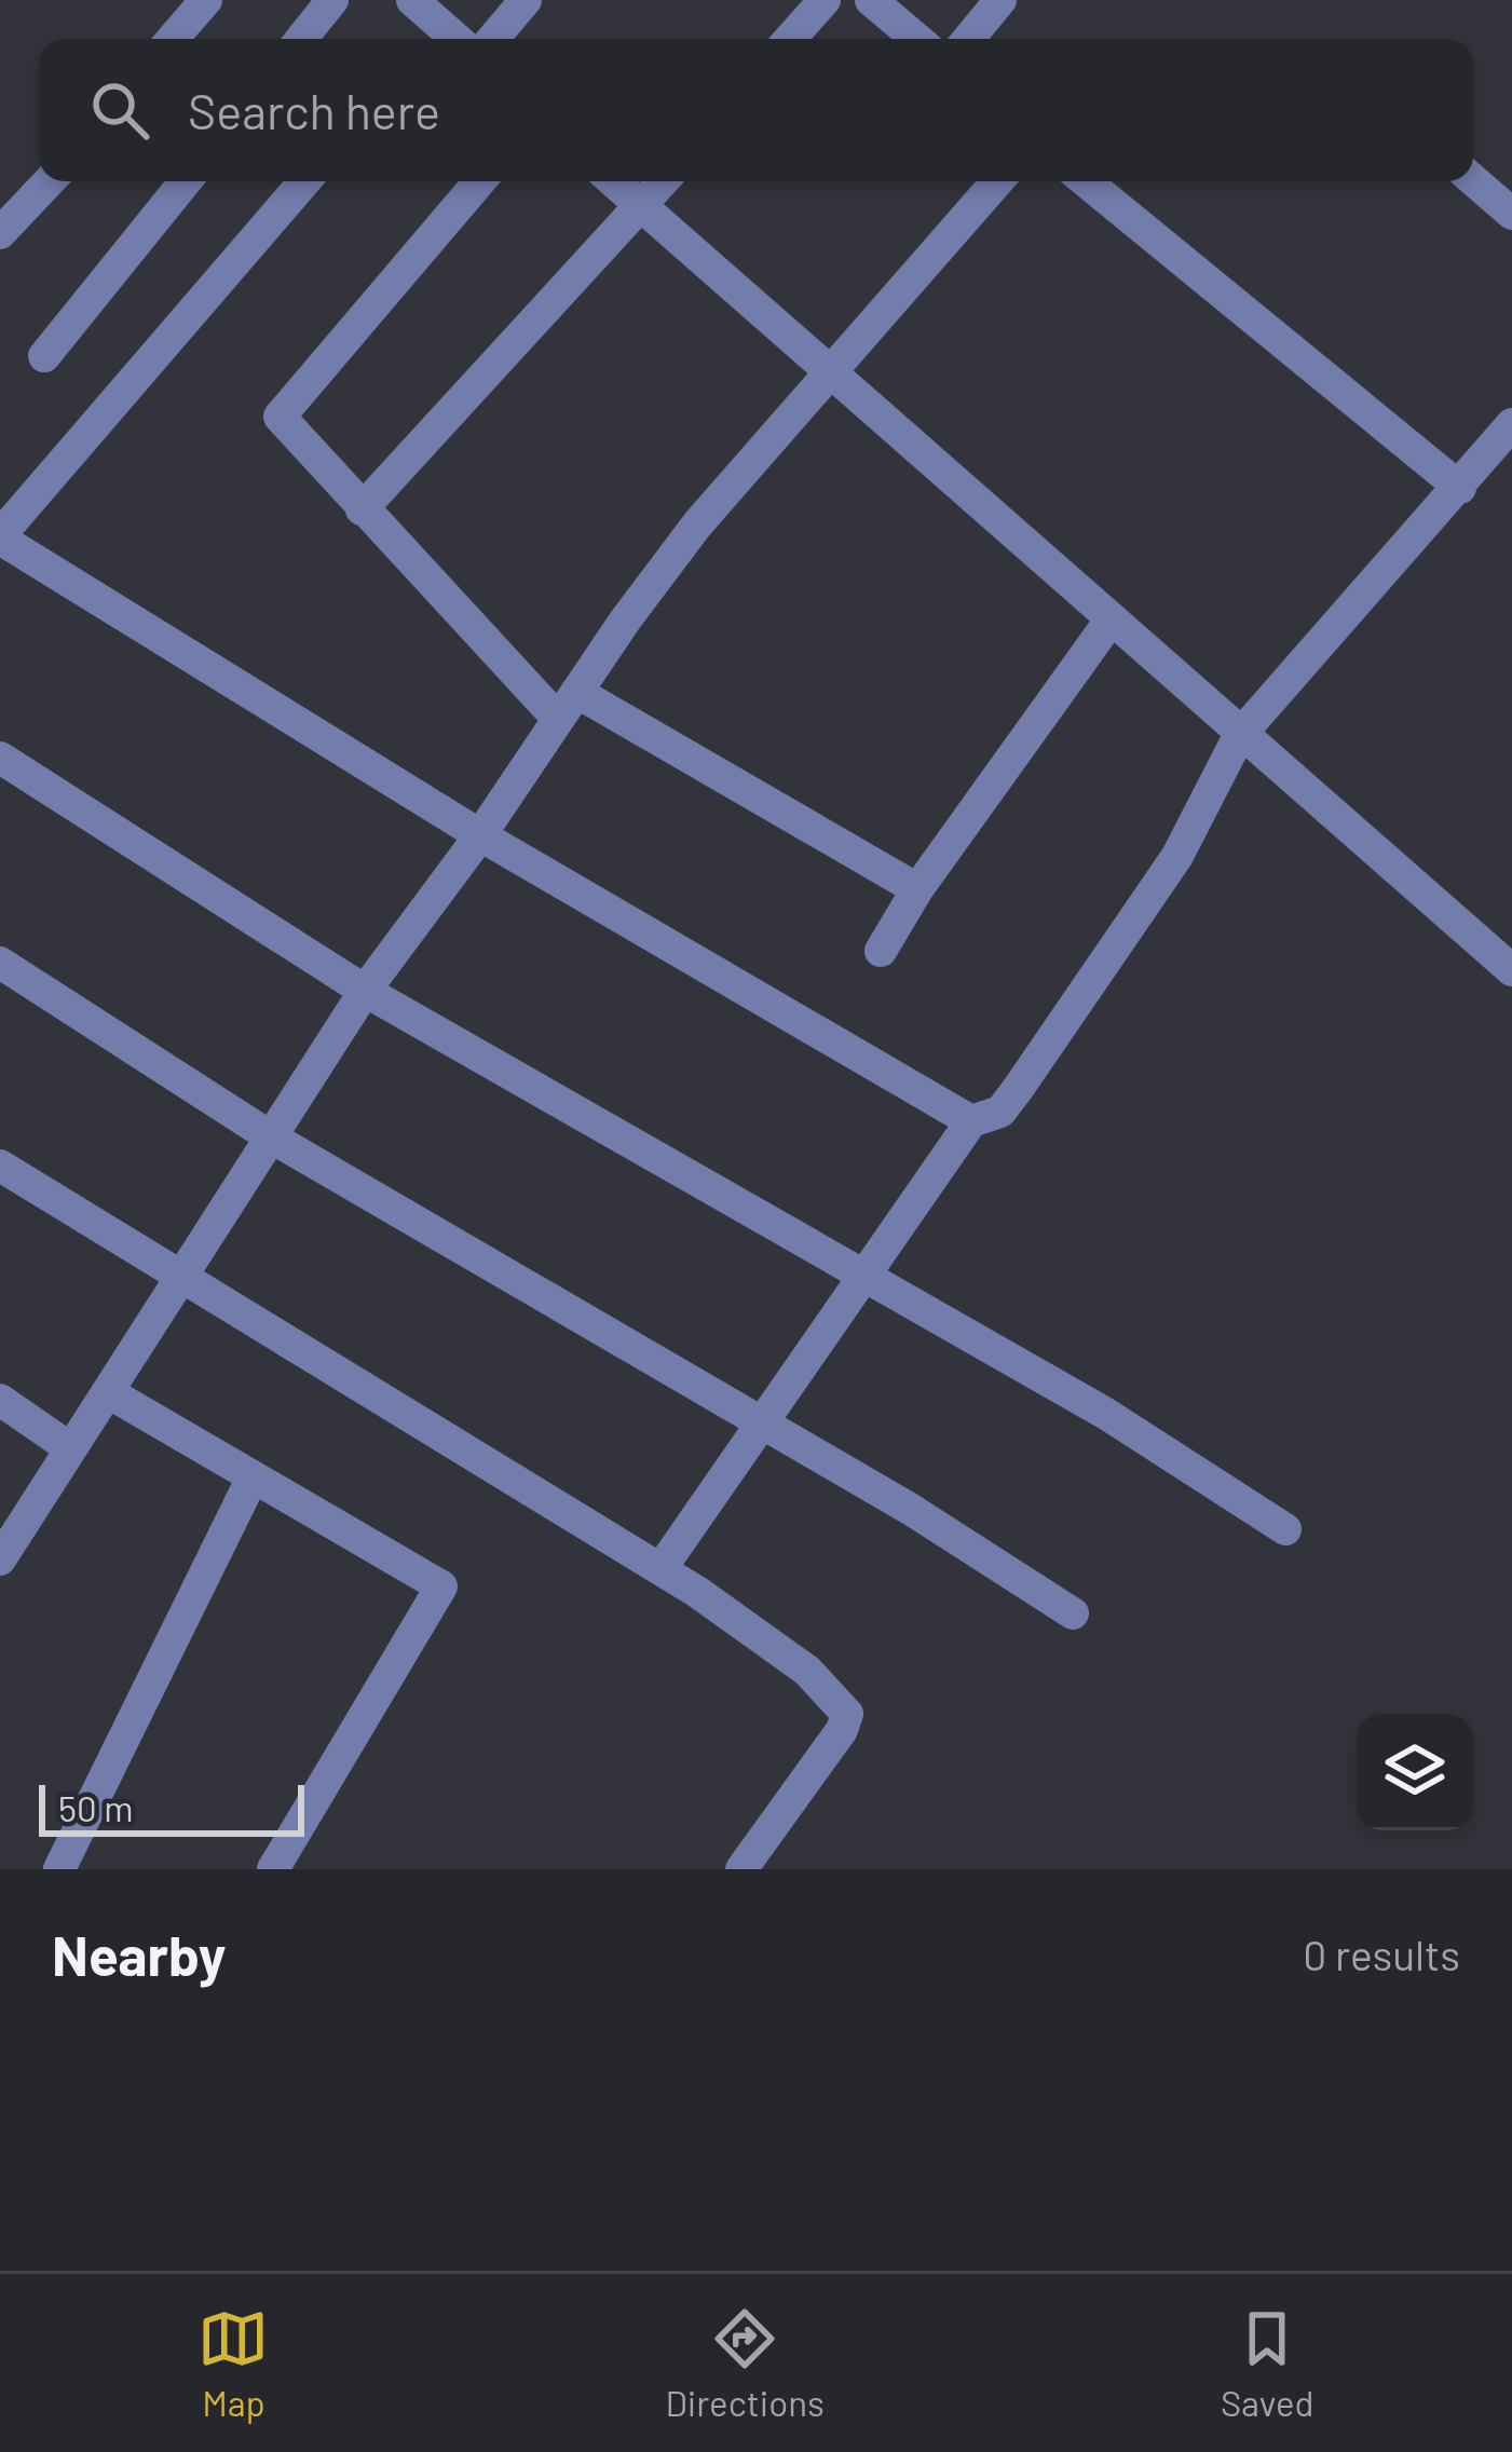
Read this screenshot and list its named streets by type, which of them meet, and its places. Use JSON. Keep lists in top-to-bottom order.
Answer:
{
  "scale_bar": "50 m",
  "page": {
    "search": "Search here",
    "scale": "50 m",
    "heading": ["Nearby", "0 results"],
    "nav": ["Map", "Directions", "Saved"]
  }
}
